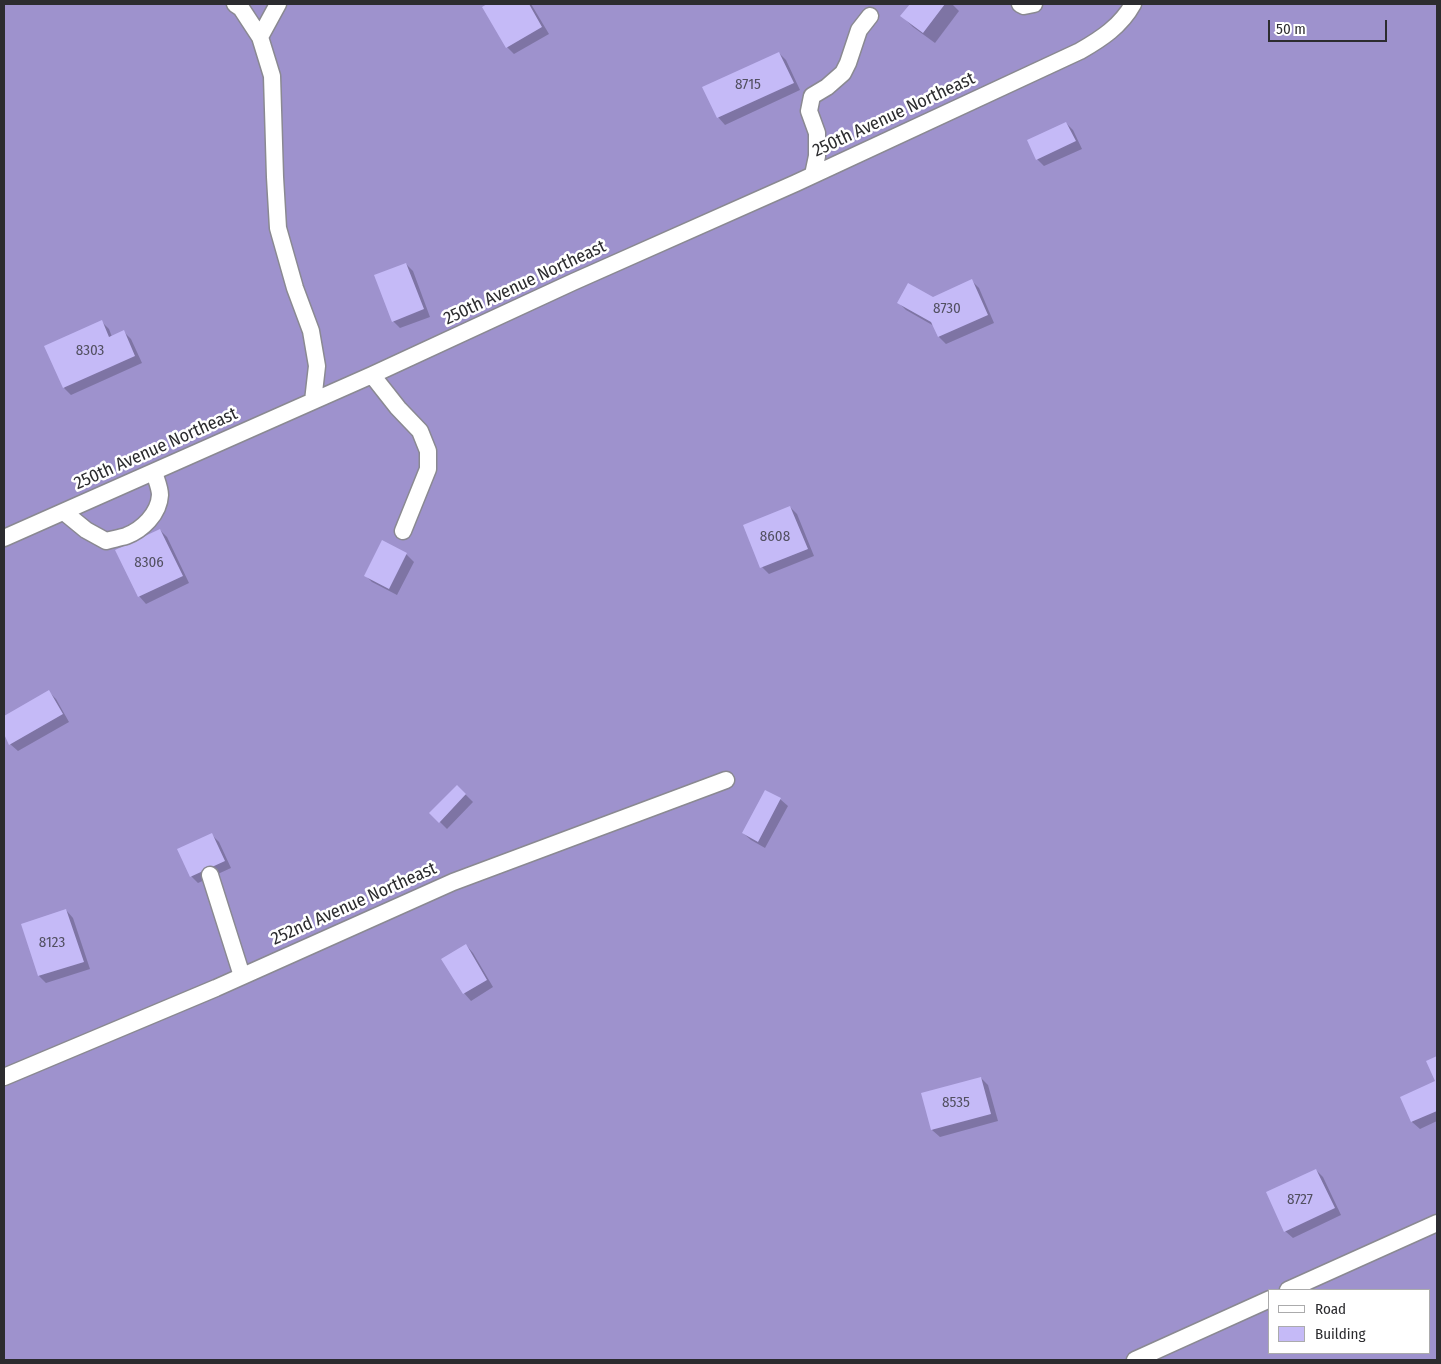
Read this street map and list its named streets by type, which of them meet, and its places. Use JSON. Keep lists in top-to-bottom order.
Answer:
{
  "streets": {
    "street": ["250th Avenue Northeast", "252nd Avenue Northeast"]
  },
  "house_numbers": [
    "8715",
    "8730",
    "8303",
    "8608",
    "8306",
    "8123",
    "8535",
    "8727"
  ],
  "legend": ["Road", "Building"],
  "scale_bar": "50 m"
}
